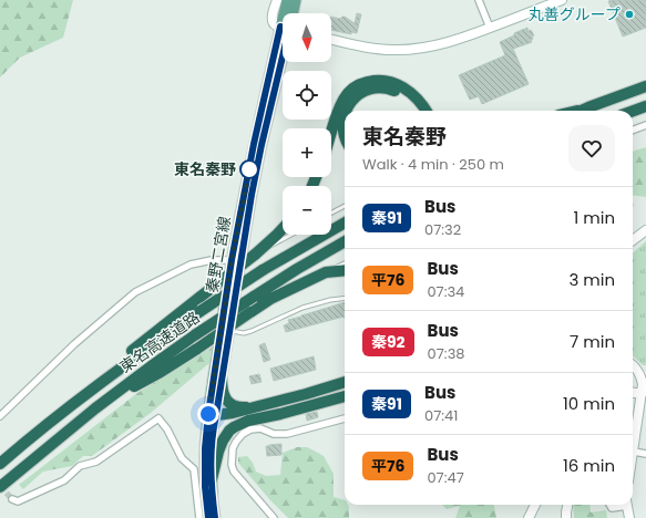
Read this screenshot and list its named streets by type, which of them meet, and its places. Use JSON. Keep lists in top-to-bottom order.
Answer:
{
  "streets": {
    "highway": ["東名高速道路"],
    "main road": ["秦野二宮線"]
  },
  "places": ["丸善グループ", "東名秦野"],
  "lines": ["bus line 秦91"],
  "north": "bottom",
  "page": {
    "map_buttons": ["+", "−"],
    "heading": ["東名秦野", "Walk · 4 min · 250 m"],
    "list": [
      {
        "mark": "秦91",
        "name": "Bus",
        "note": "07:32",
        "value": "1 min"
      },
      {
        "mark": "平76",
        "name": "Bus",
        "note": "07:34",
        "value": "3 min"
      },
      {
        "mark": "秦92",
        "name": "Bus",
        "note": "07:38",
        "value": "7 min"
      },
      {
        "mark": "秦91",
        "name": "Bus",
        "note": "07:41",
        "value": "10 min"
      },
      {
        "mark": "平76",
        "name": "Bus",
        "note": "07:47",
        "value": "16 min"
      }
    ]
  }
}
